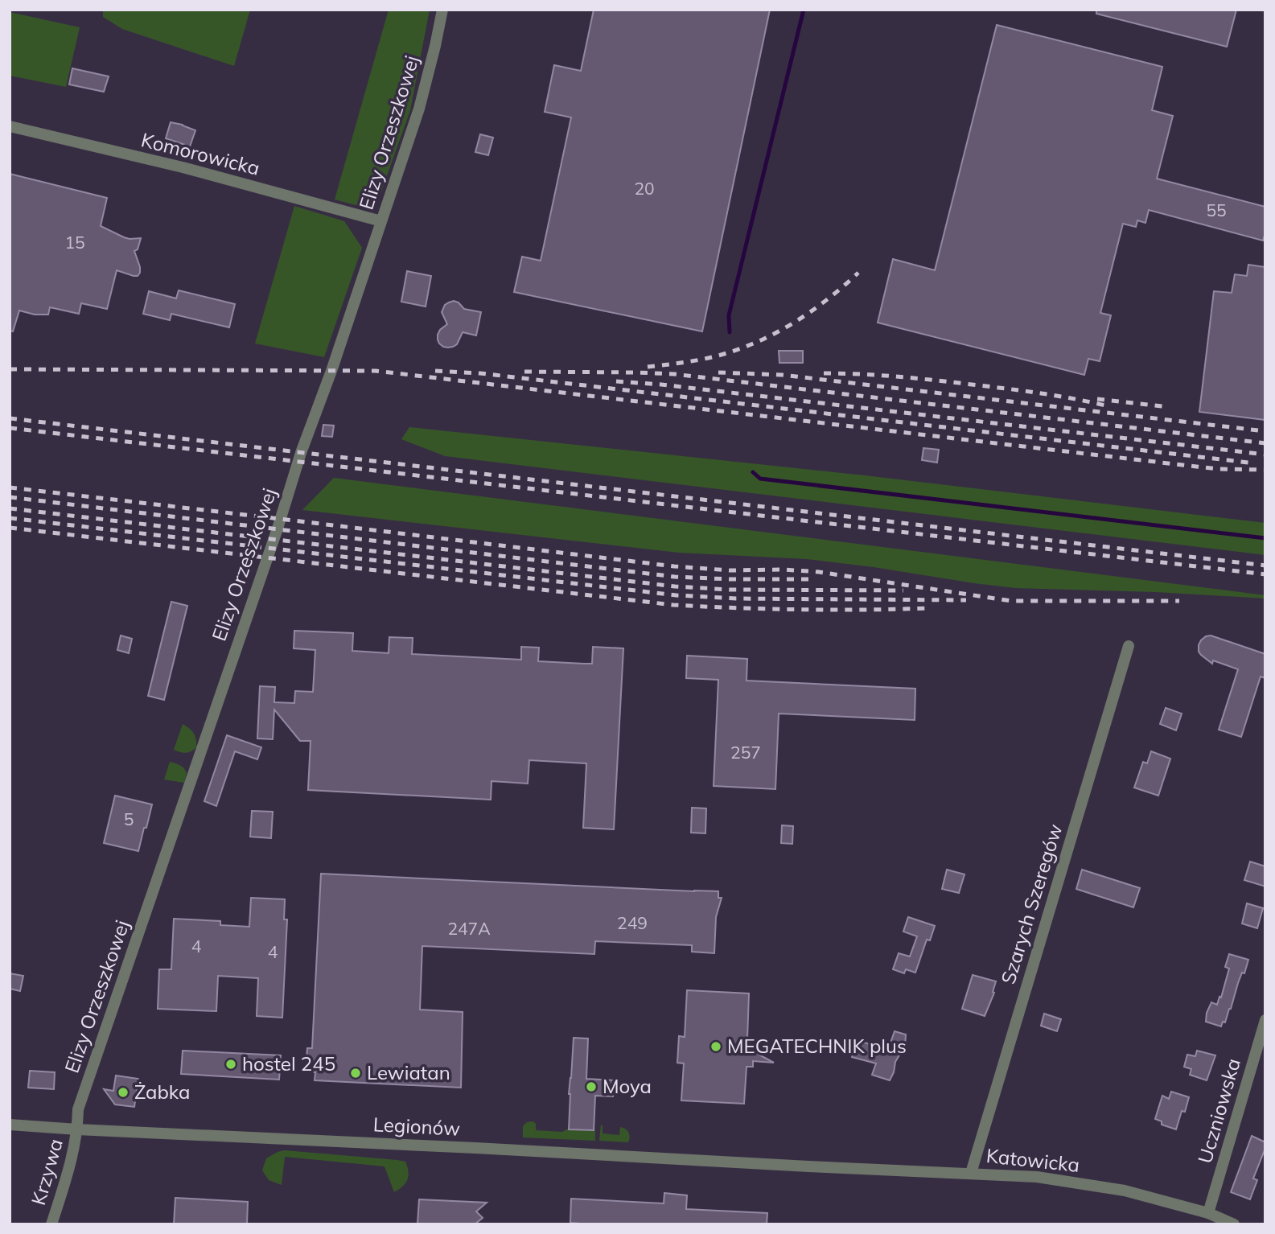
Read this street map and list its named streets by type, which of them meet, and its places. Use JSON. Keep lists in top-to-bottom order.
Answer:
{
  "streets": {
    "street": [
      "Elizy Orzeszkowej",
      "Komorowicka",
      "Szarych Szeregów",
      "Uczniowska",
      "Legionów",
      "Katowicka",
      "Krzywa"
    ]
  },
  "crossings": [
    ["Elizy Orzeszkowej", "Komorowicka"],
    ["Elizy Orzeszkowej", "Legionów"],
    ["Elizy Orzeszkowej", "Krzywa"],
    ["Szarych Szeregów", "Katowicka"],
    ["Uczniowska", "Katowicka"],
    ["Legionów", "Katowicka"],
    ["Legionów", "Krzywa"]
  ],
  "places": [
    "MEGATECHNIK plus",
    "hostel 245",
    "Lewiatan",
    "Moya",
    "Żabka"
  ],
  "house_numbers": [
    "20",
    "55",
    "15",
    "257",
    "5",
    "249",
    "247A",
    "4",
    "4"
  ]
}
